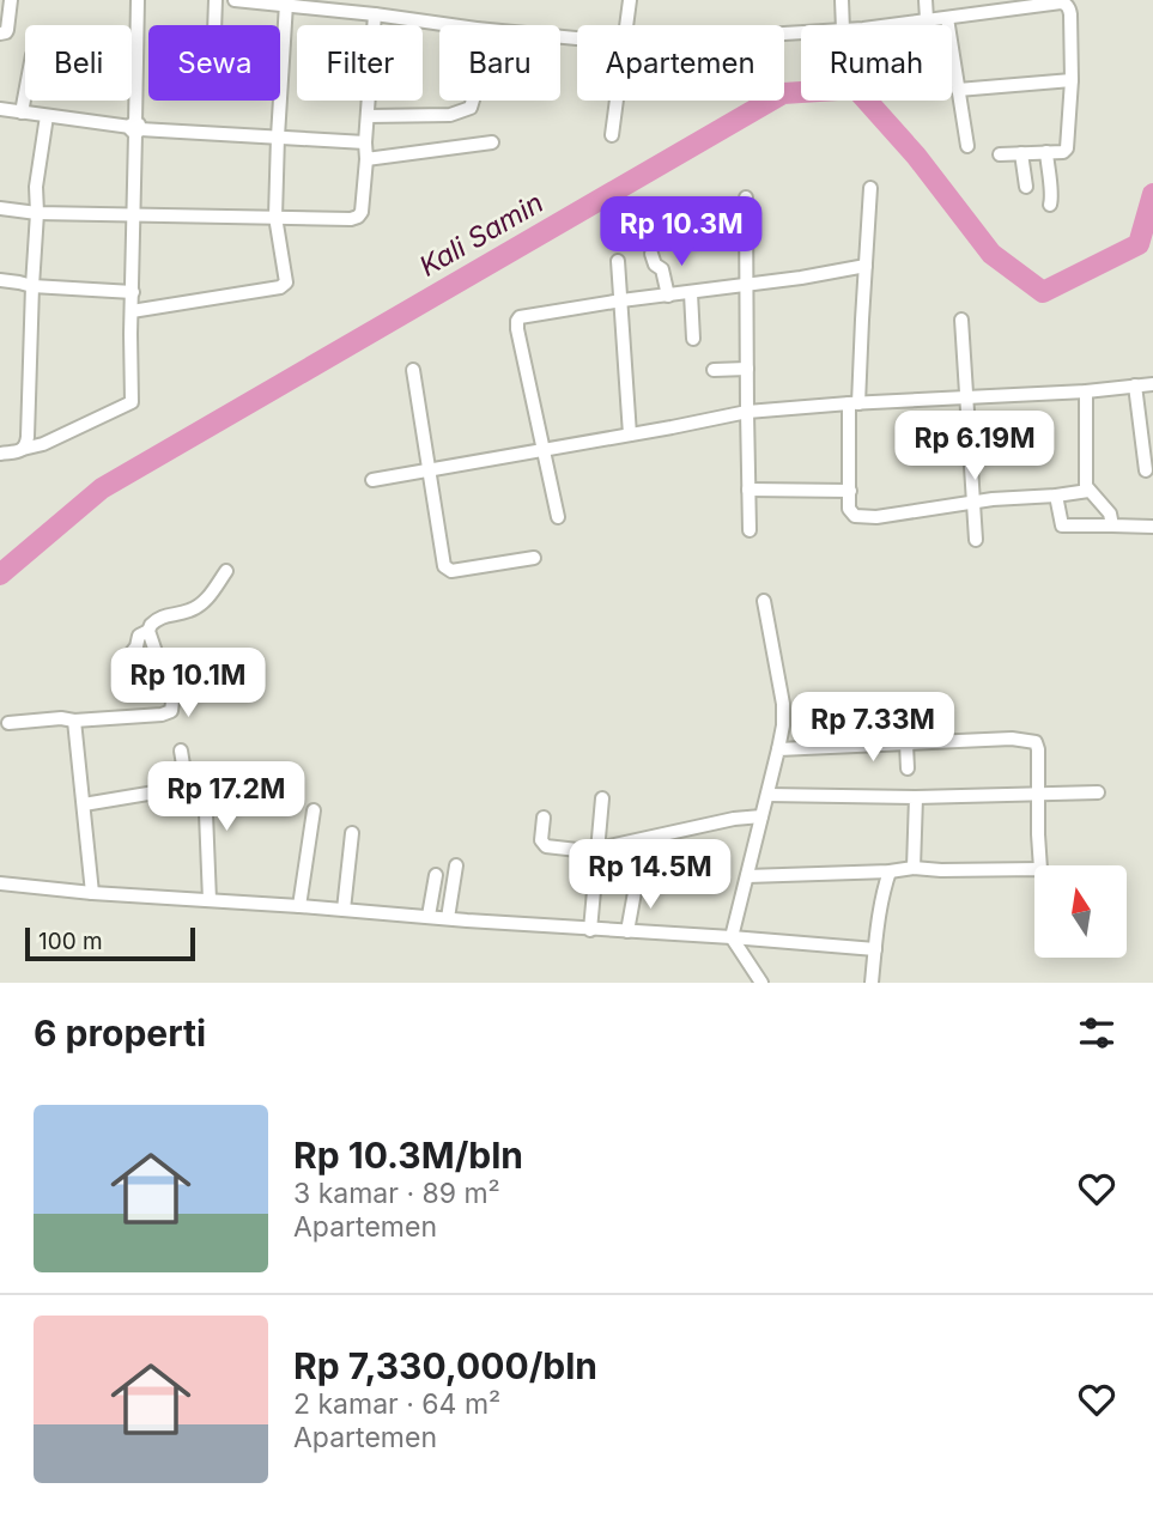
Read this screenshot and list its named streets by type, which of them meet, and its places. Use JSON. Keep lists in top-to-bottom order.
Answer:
{
  "water": ["Kali Samin"],
  "scale_bar": "100 m",
  "north": "top",
  "page": {
    "chip": [
      "Beli",
      "Sewa",
      "Filter",
      "Baru",
      "Apartemen",
      "Rumah"
    ],
    "price": [
      "Rp 10.3M",
      "Rp 6.19M",
      "Rp 10.1M",
      "Rp 7.33M",
      "Rp 17.2M",
      "Rp 14.5M"
    ],
    "scale": "100 m",
    "heading": "6 properti",
    "list": [
      {
        "name": "Rp 10.3M/bln",
        "note": "3 kamar · 89 m² · Apartemen"
      },
      {
        "name": "Rp 7,330,000/bln",
        "note": "2 kamar · 64 m² · Apartemen"
      }
    ]
  }
}
